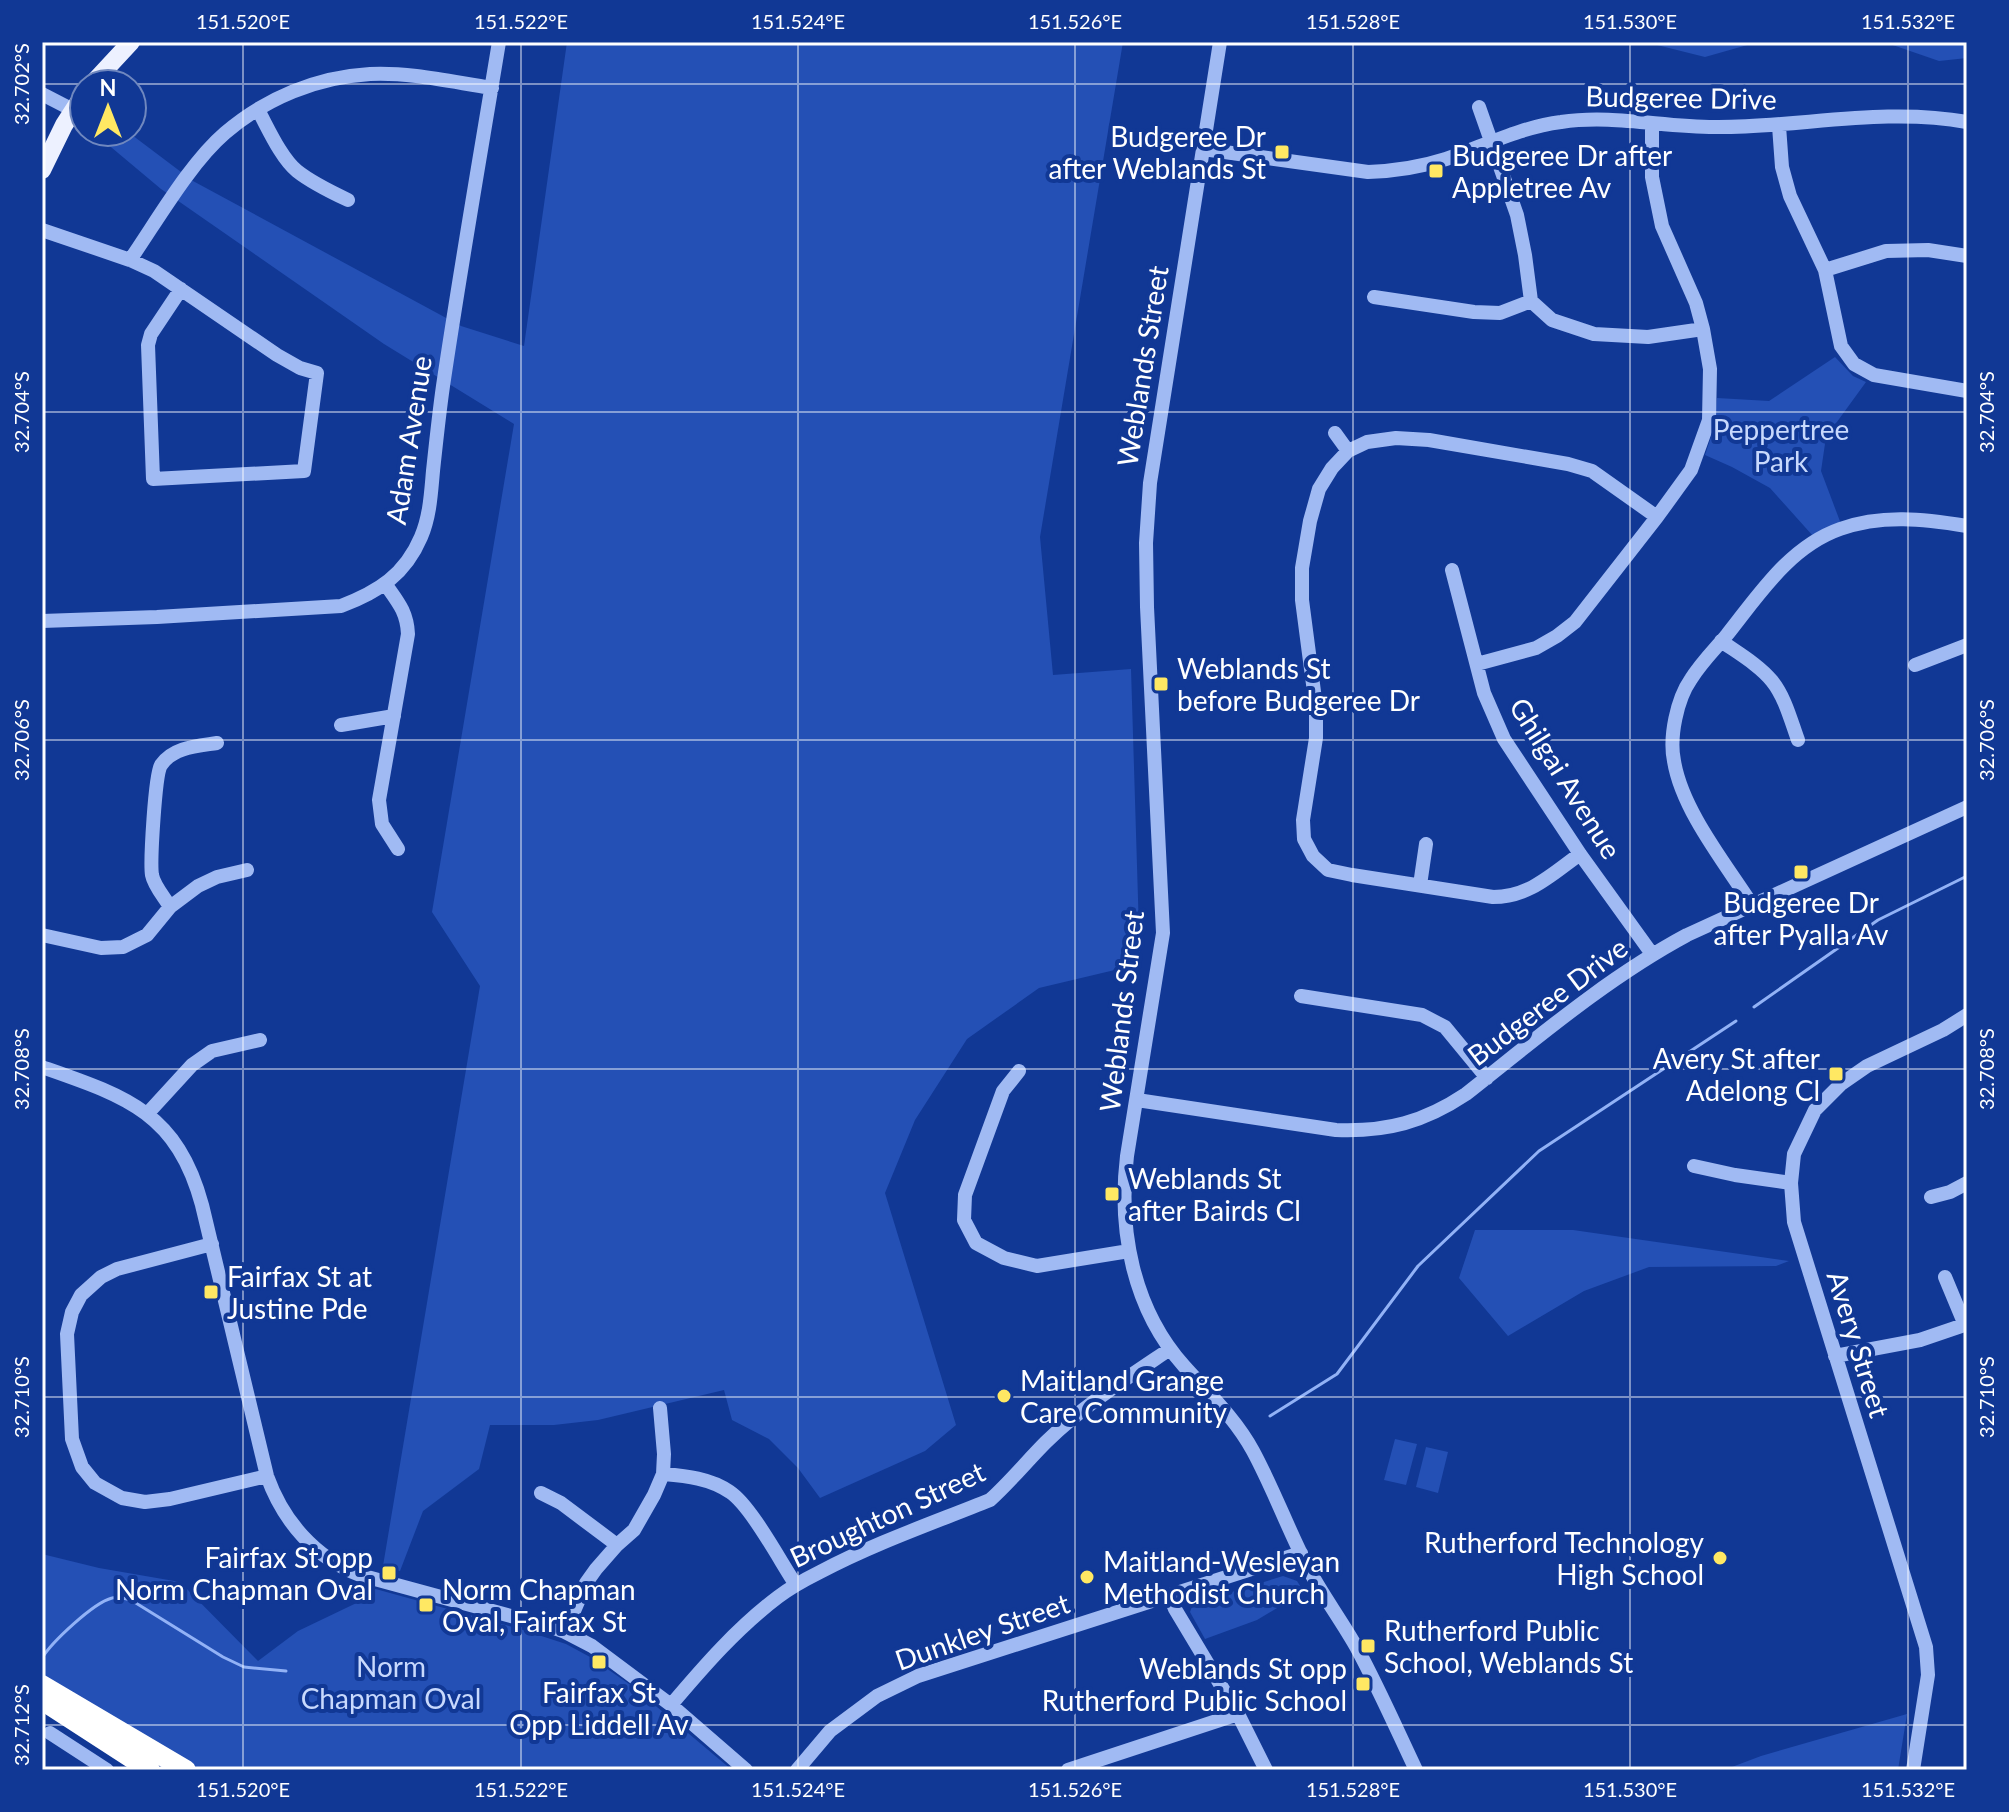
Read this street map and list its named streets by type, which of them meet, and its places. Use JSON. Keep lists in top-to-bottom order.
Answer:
{
  "streets": {
    "street": [
      "Budgeree Drive",
      "Weblands Street",
      "Adam Avenue",
      "Ghilgai Avenue",
      "Avery Street",
      "Broughton Street",
      "Dunkley Street"
    ]
  },
  "crossings": [
    ["Budgeree Drive", "Weblands Street"],
    ["Budgeree Drive", "Ghilgai Avenue"],
    ["Weblands Street", "Broughton Street"],
    ["Weblands Street", "Dunkley Street"]
  ],
  "parks": ["Peppertree Park", "Norm Chapman Oval"],
  "places": {
    "transit": [
      "Budgeree Dr after Weblands St",
      "Budgeree Dr after Appletree Av",
      "Weblands St before Budgeree Dr",
      "Budgeree Dr after Pyalla Av",
      "Avery St after Adelong Cl",
      "Weblands St after Bairds Cl",
      "Fairfax St at Justine Pde",
      "Fairfax St opp Norm Chapman Oval",
      "Norm Chapman Oval, Fairfax St",
      "Rutherford Public School, Weblands St",
      "Fairfax St Opp Liddell Av",
      "Weblands St opp Rutherford Public School"
    ],
    "other": ["Maitland Grange Care Community", "Rutherford Technology High School", "Maitland-Wesleyan Methodist Church"]
  },
  "north": "top",
  "coordinates": [
    "151.520°E",
    "151.522°E",
    "151.524°E",
    "151.526°E",
    "151.528°E",
    "151.530°E",
    "151.532°E",
    "32.702°S",
    "32.704°S",
    "32.706°S",
    "32.708°S",
    "32.710°S",
    "32.712°S"
  ]
}
